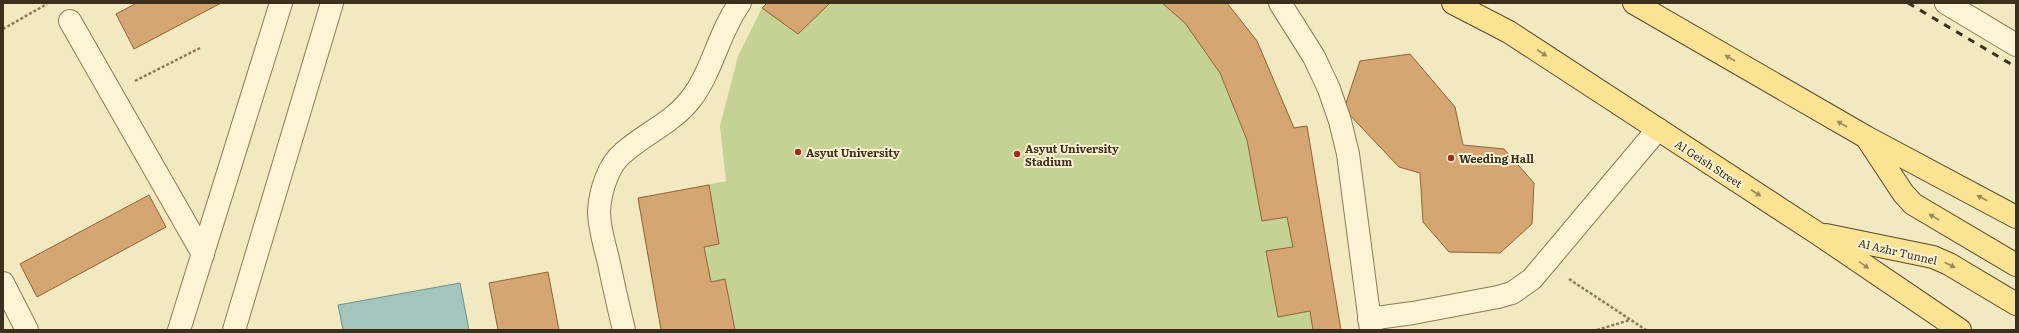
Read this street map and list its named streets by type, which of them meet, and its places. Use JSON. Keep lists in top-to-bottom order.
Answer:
{
  "streets": {
    "main road": ["Al Geish Street", "Al Azhr Tunnel"]
  },
  "crossings": [
    ["Al Geish Street", "Al Azhr Tunnel"]
  ],
  "places": ["Asyut University", "Asyut University Stadium", "Weeding Hall"]
}
